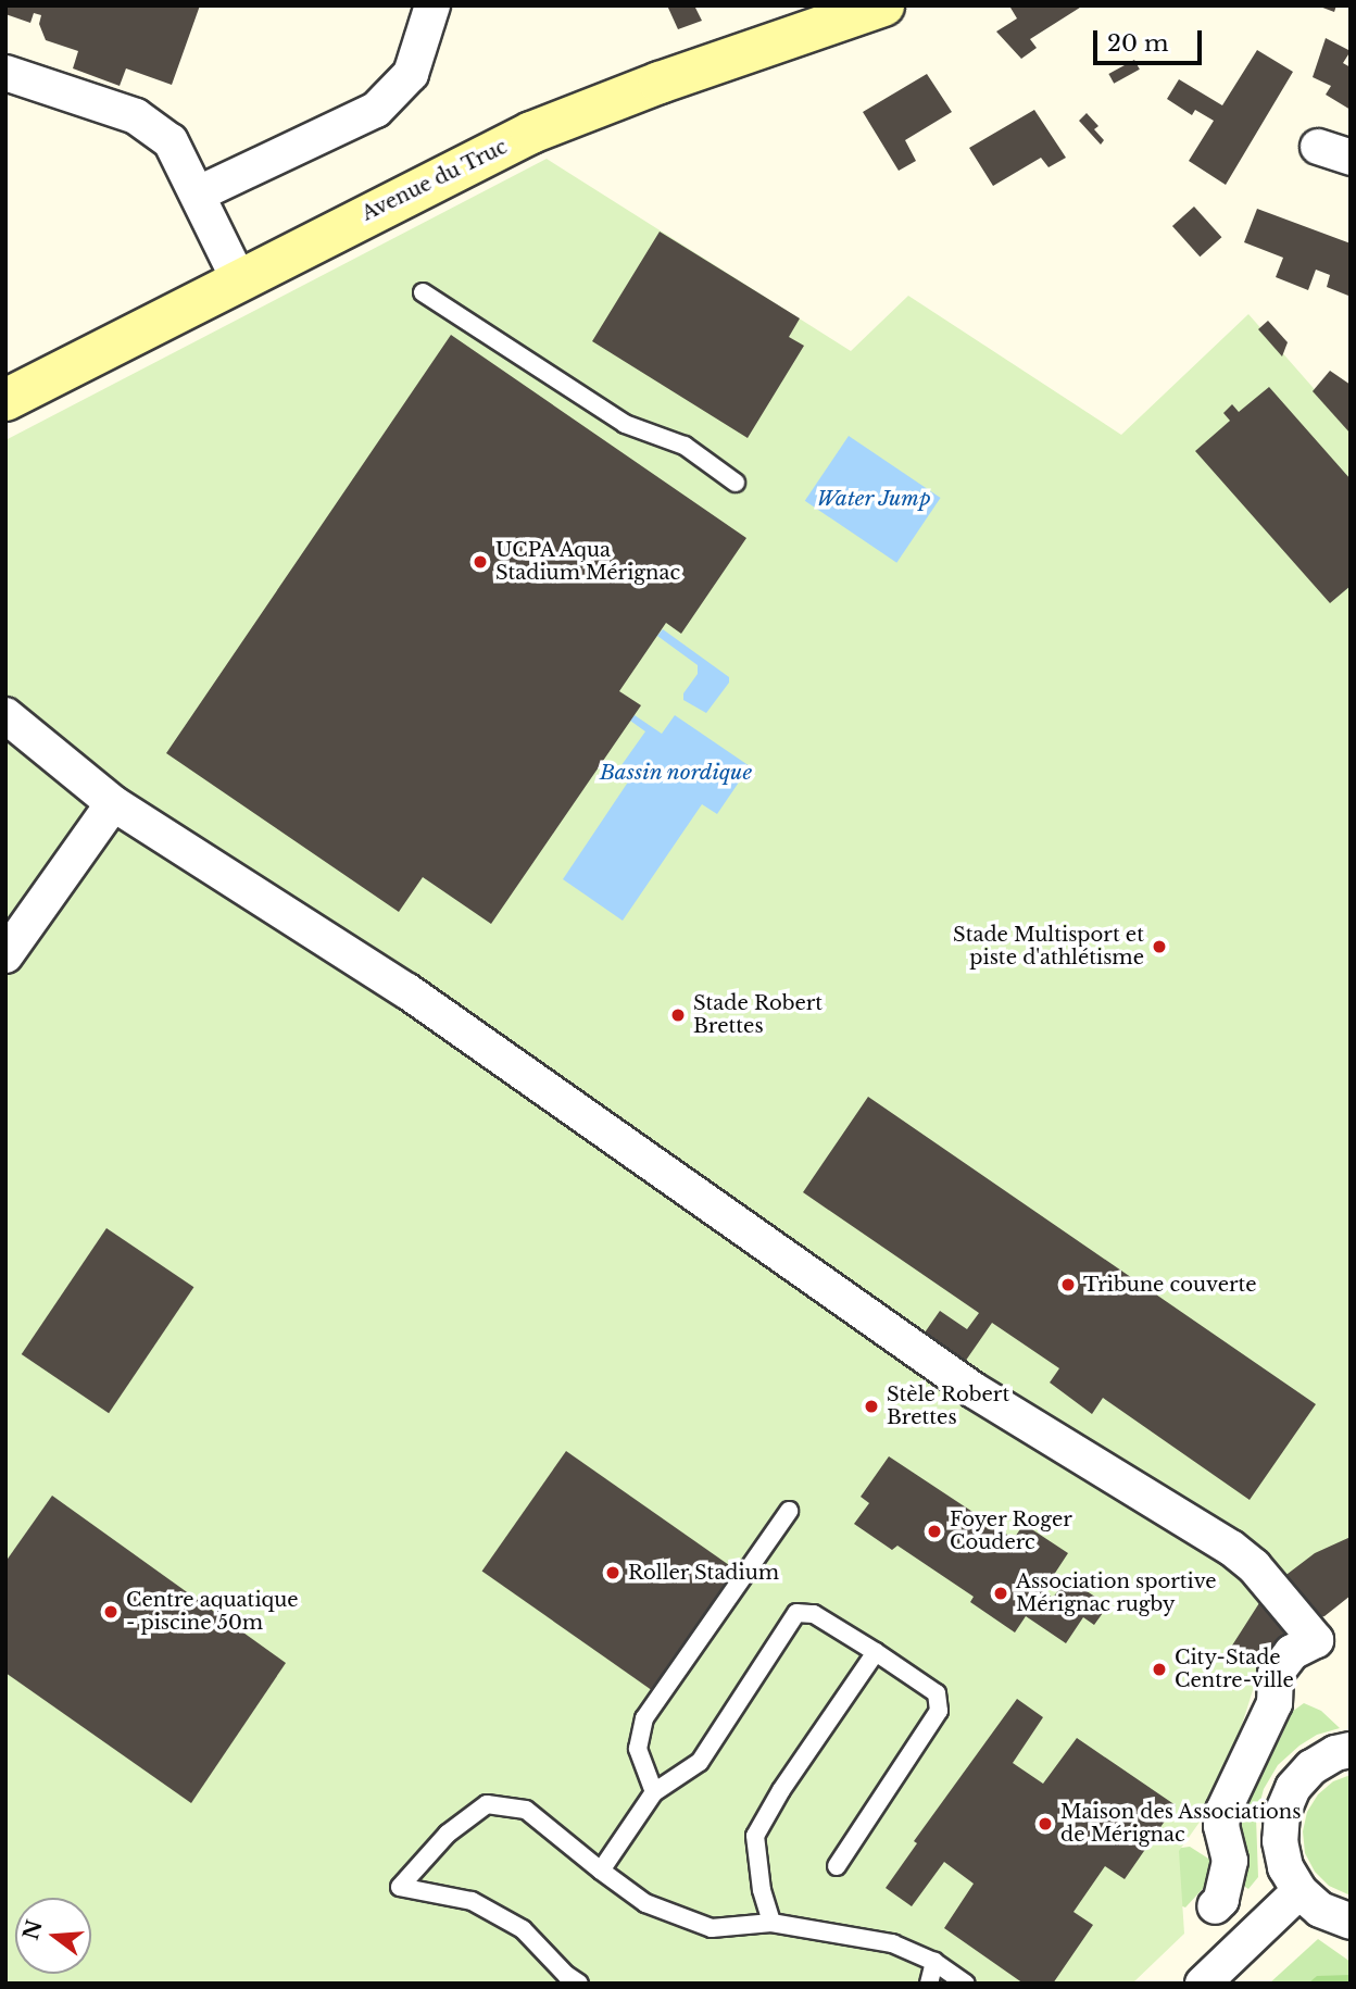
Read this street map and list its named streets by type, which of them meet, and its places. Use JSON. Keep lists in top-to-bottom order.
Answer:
{
  "streets": {
    "street": ["Avenue du Truc"]
  },
  "water": ["Water Jump", "Bassin nordique"],
  "places": [
    "UCPA Aqua Stadium Mérignac",
    "Stade Multisport et piste d'athlétisme",
    "Stade Robert Brettes",
    "Tribune couverte",
    "Stèle Robert Brettes",
    "Foyer Roger Couderc",
    "Roller Stadium",
    "Association sportive Mérignac rugby",
    "Centre aquatique - piscine 50m",
    "City-Stade Centre-ville",
    "Maison des Associations de Mérignac"
  ],
  "scale_bar": "20 m",
  "north": "left"
}
